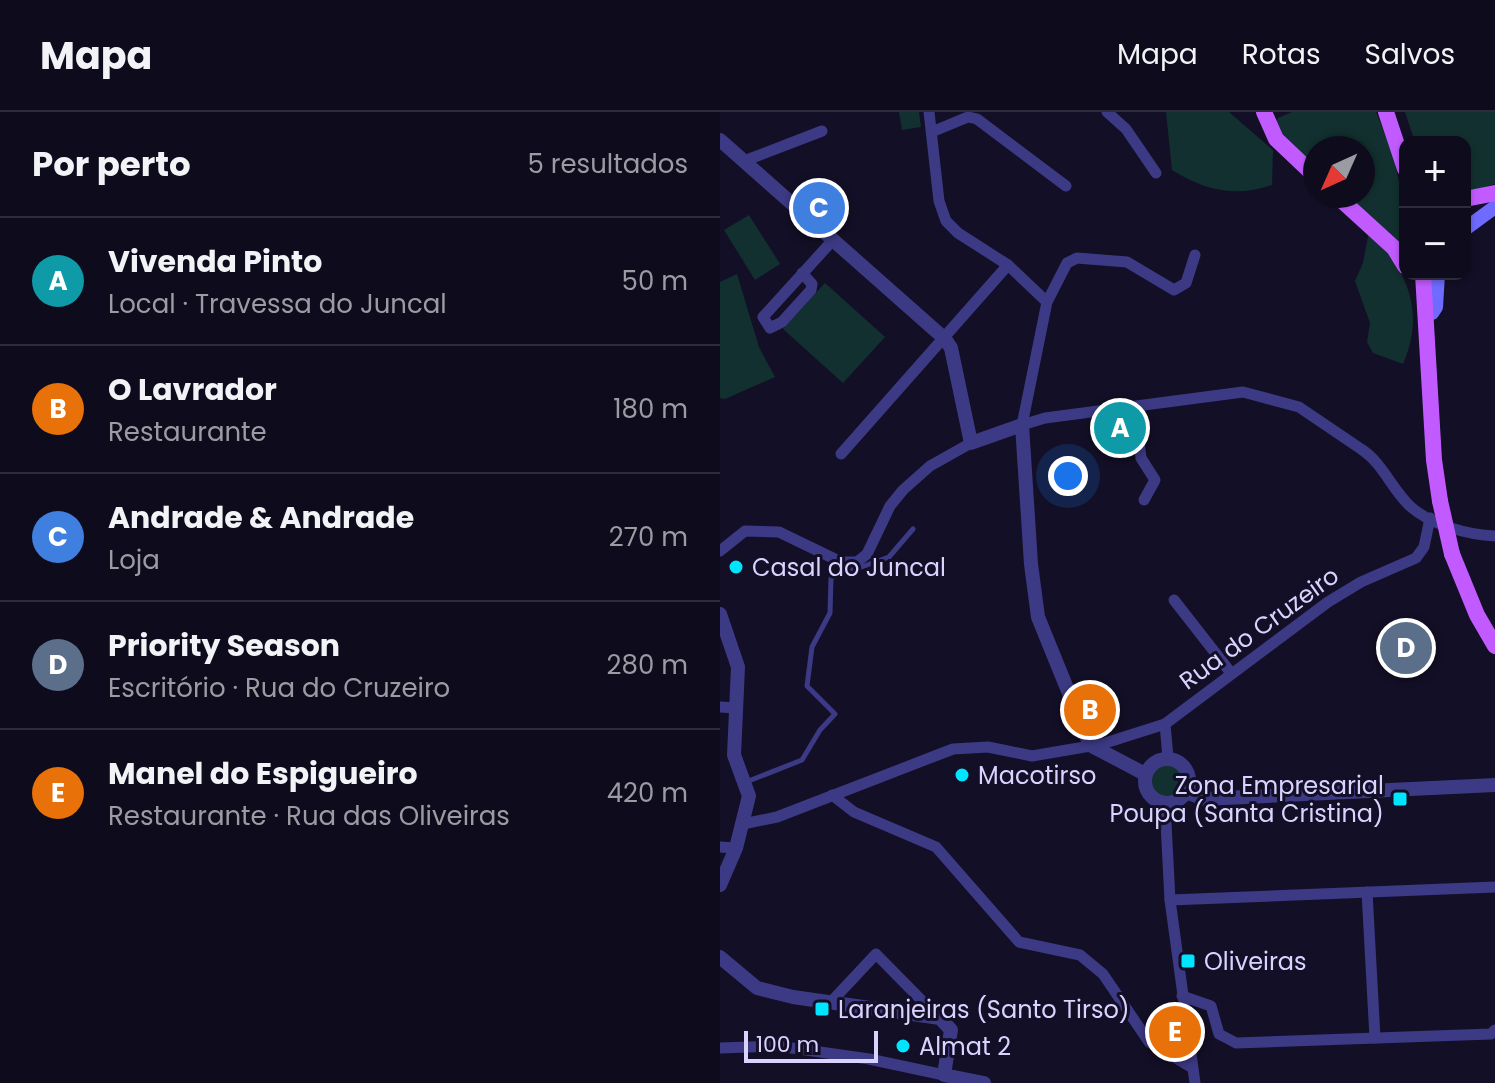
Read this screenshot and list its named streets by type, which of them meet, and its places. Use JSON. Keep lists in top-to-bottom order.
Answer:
{
  "streets": {
    "street": ["Rua do Cruzeiro"]
  },
  "places": {
    "other": ["Casal do Juncal", "Macotirso", "Almat 2"],
    "transit": ["Zona Empresarial Poupa (Santa Cristina)", "Oliveiras", "Laranjeiras (Santo Tirso)"]
  },
  "scale_bar": "100 m",
  "north": "bottom left",
  "page": {
    "header": "Mapa",
    "nav": ["Mapa", "Rotas", "Salvos"],
    "heading": ["Por perto", "5 resultados"],
    "map_buttons": ["+", "−"],
    "pins": [
      "C",
      "A",
      "D",
      "B",
      "E"
    ],
    "list": [
      {
        "mark": "A",
        "name": "Vivenda Pinto",
        "note": "Local · Travessa do Juncal",
        "value": "50 m"
      },
      {
        "mark": "B",
        "name": "O Lavrador",
        "note": "Restaurante",
        "value": "180 m"
      },
      {
        "mark": "C",
        "name": "Andrade & Andrade",
        "note": "Loja",
        "value": "270 m"
      },
      {
        "mark": "D",
        "name": "Priority Season",
        "note": "Escritório · Rua do Cruzeiro",
        "value": "280 m"
      },
      {
        "mark": "E",
        "name": "Manel do Espigueiro",
        "note": "Restaurante · Rua das Oliveiras",
        "value": "420 m"
      }
    ],
    "scale": "100 m"
  }
}
